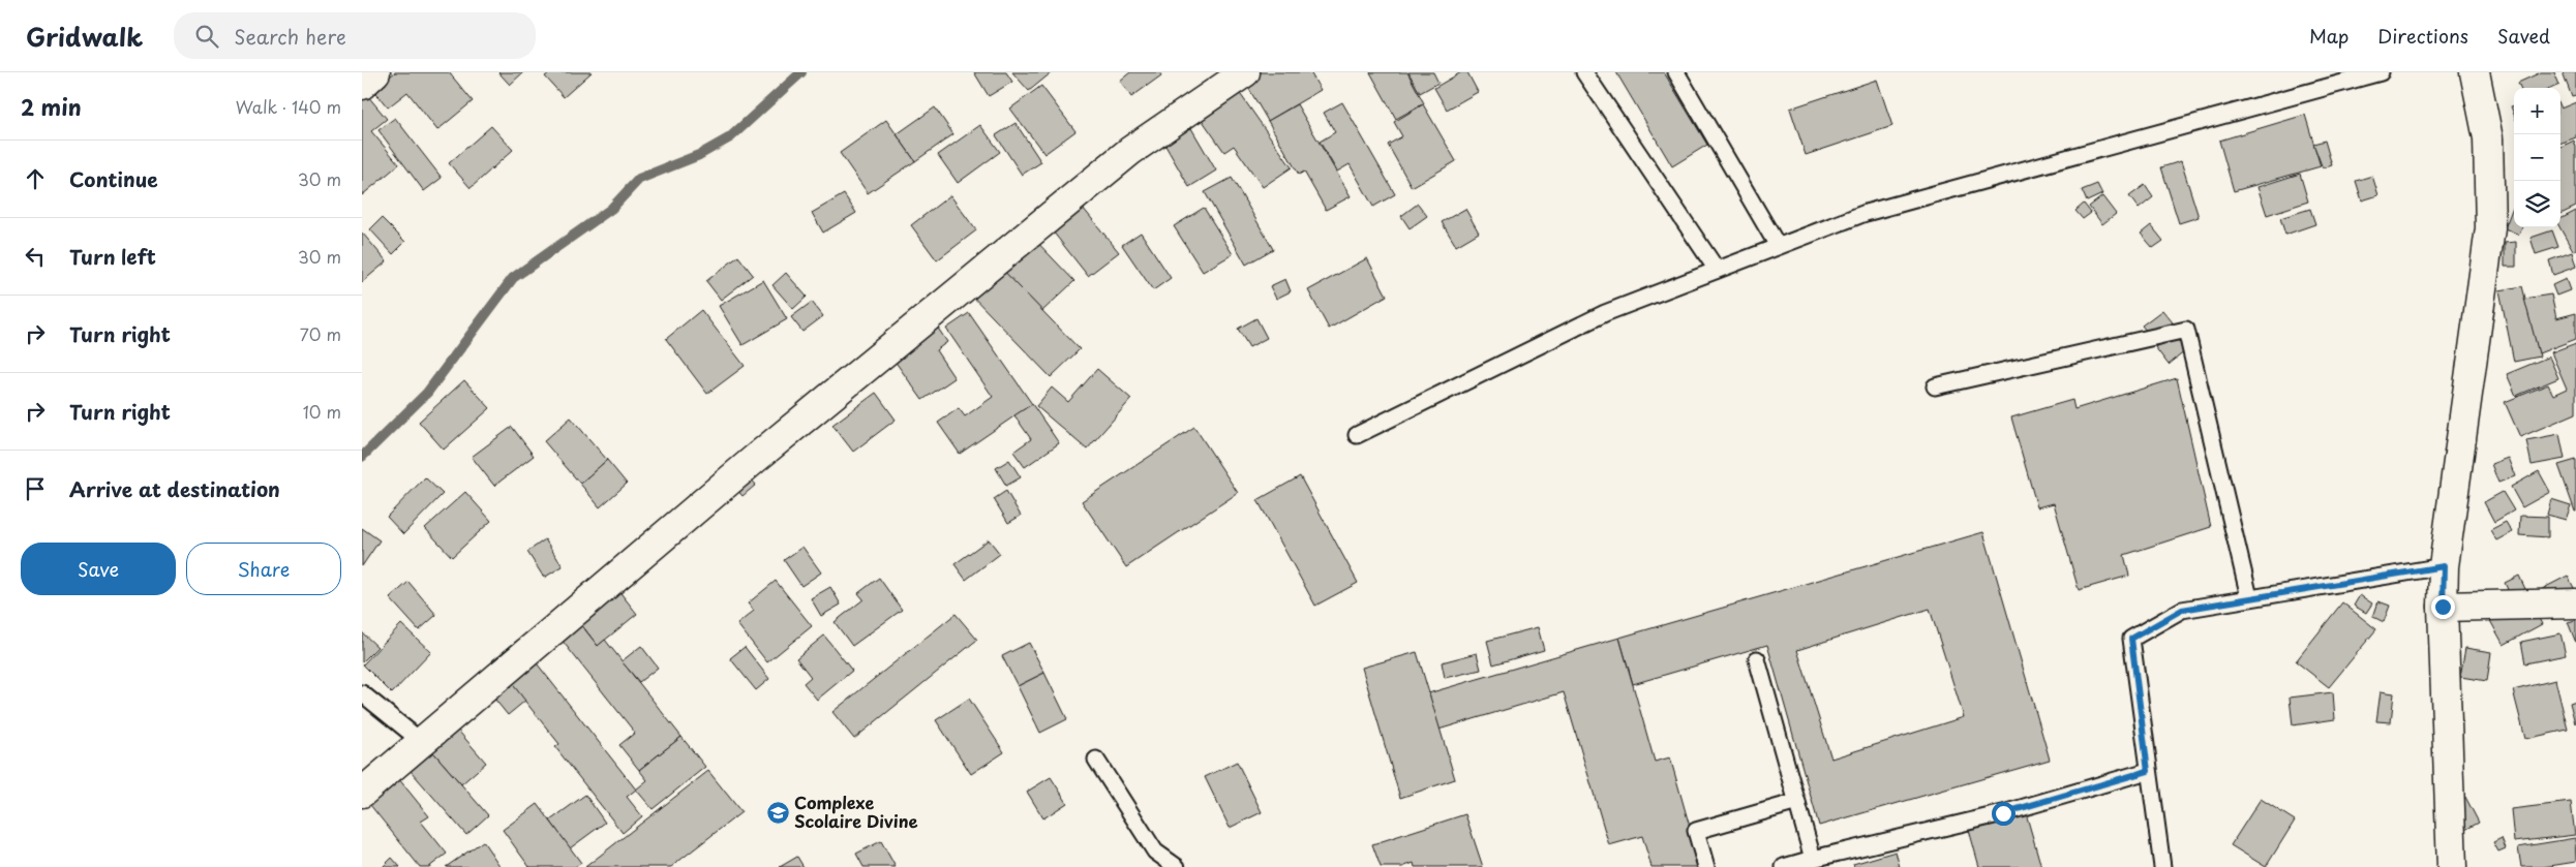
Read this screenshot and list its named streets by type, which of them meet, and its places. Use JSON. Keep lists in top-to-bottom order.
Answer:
{
  "places": {
    "school or university": ["Complexe Scolaire Divine"]
  },
  "page": {
    "header": "Gridwalk",
    "search": "Search here",
    "nav": ["Map", "Directions", "Saved"],
    "heading": ["2 min", "Walk · 140 m"],
    "map_buttons": ["+", "−"],
    "list": [
      ["Continue", "30 m"],
      ["Turn left", "30 m"],
      ["Turn right", "70 m"],
      ["Turn right", "10 m"],
      "Arrive at destination"
    ],
    "buttons": ["Save", "Share"]
  }
}
